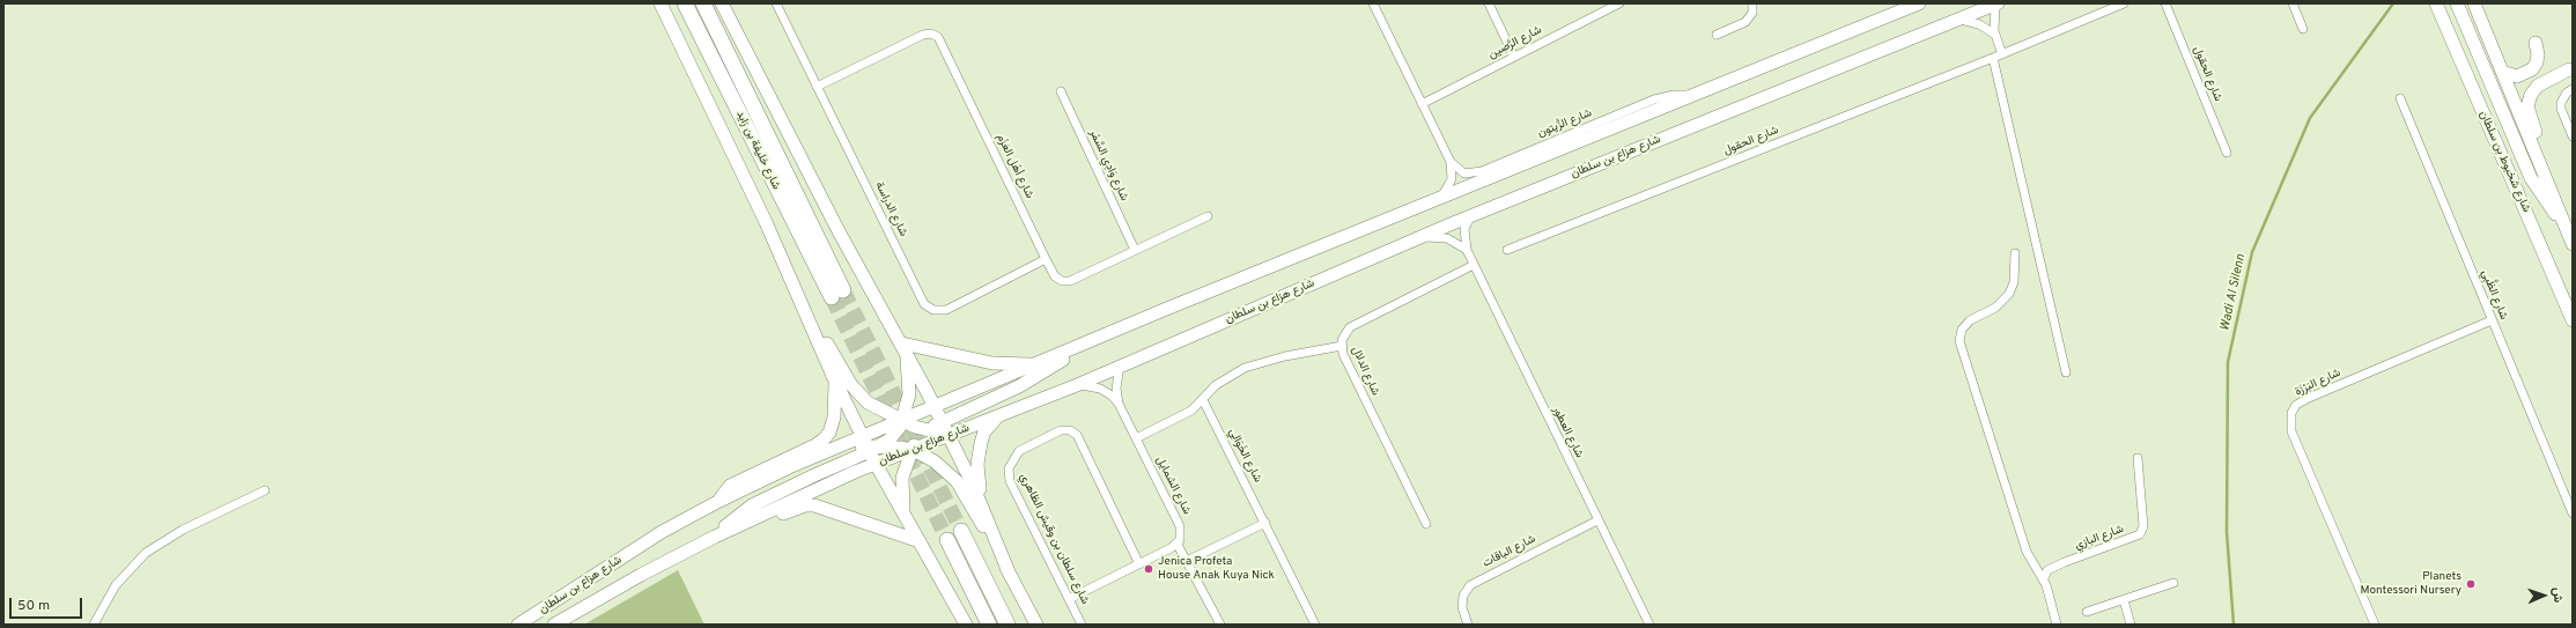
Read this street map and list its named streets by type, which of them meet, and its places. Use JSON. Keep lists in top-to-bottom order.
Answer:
{
  "streets": {
    "highway": ["شارع خليفة بن زايد"],
    "main road": ["شارع هزاع بن سلطان", "شارع شخبوط بن سلطان"],
    "street": [
      "شارع الرَّصِين",
      "شارع الحقول",
      "شارع الزَّيتون",
      "شارع وَادِي السَّمْر",
      "شارع أهْل العَزْم",
      "شارع الدراسة",
      "شارع الظَّبِي",
      "شارع الدلال",
      "شارع البَرْزَة",
      "شارع العطور",
      "شارع الخَوَالِي",
      "شارع الشمايل",
      "شارع البازي",
      "شارع سلطان بن وقيش الظاهري",
      "شارع الباقات"
    ]
  },
  "crossings": [
    ["شارع الزَّيتون", "شارع هزاع بن سلطان"],
    ["شارع هزاع بن سلطان", "شارع العطور"],
    ["شارع هزاع بن سلطان", "شارع الشمايل"],
    ["شارع وَادِي السَّمْر", "شارع أهْل العَزْم"],
    ["شارع أهْل العَزْم", "شارع الدراسة"],
    ["شارع الظَّبِي", "شارع البَرْزَة"],
    ["شارع الدلال", "شارع العطور"],
    ["شارع العطور", "شارع الباقات"]
  ],
  "water": ["Wadi Al Silenn"],
  "places": ["Jenica Profeta House Anak Kuya Nick", "Planets Montessori Nursery"],
  "scale_bar": "50 m",
  "north": "right"
}
